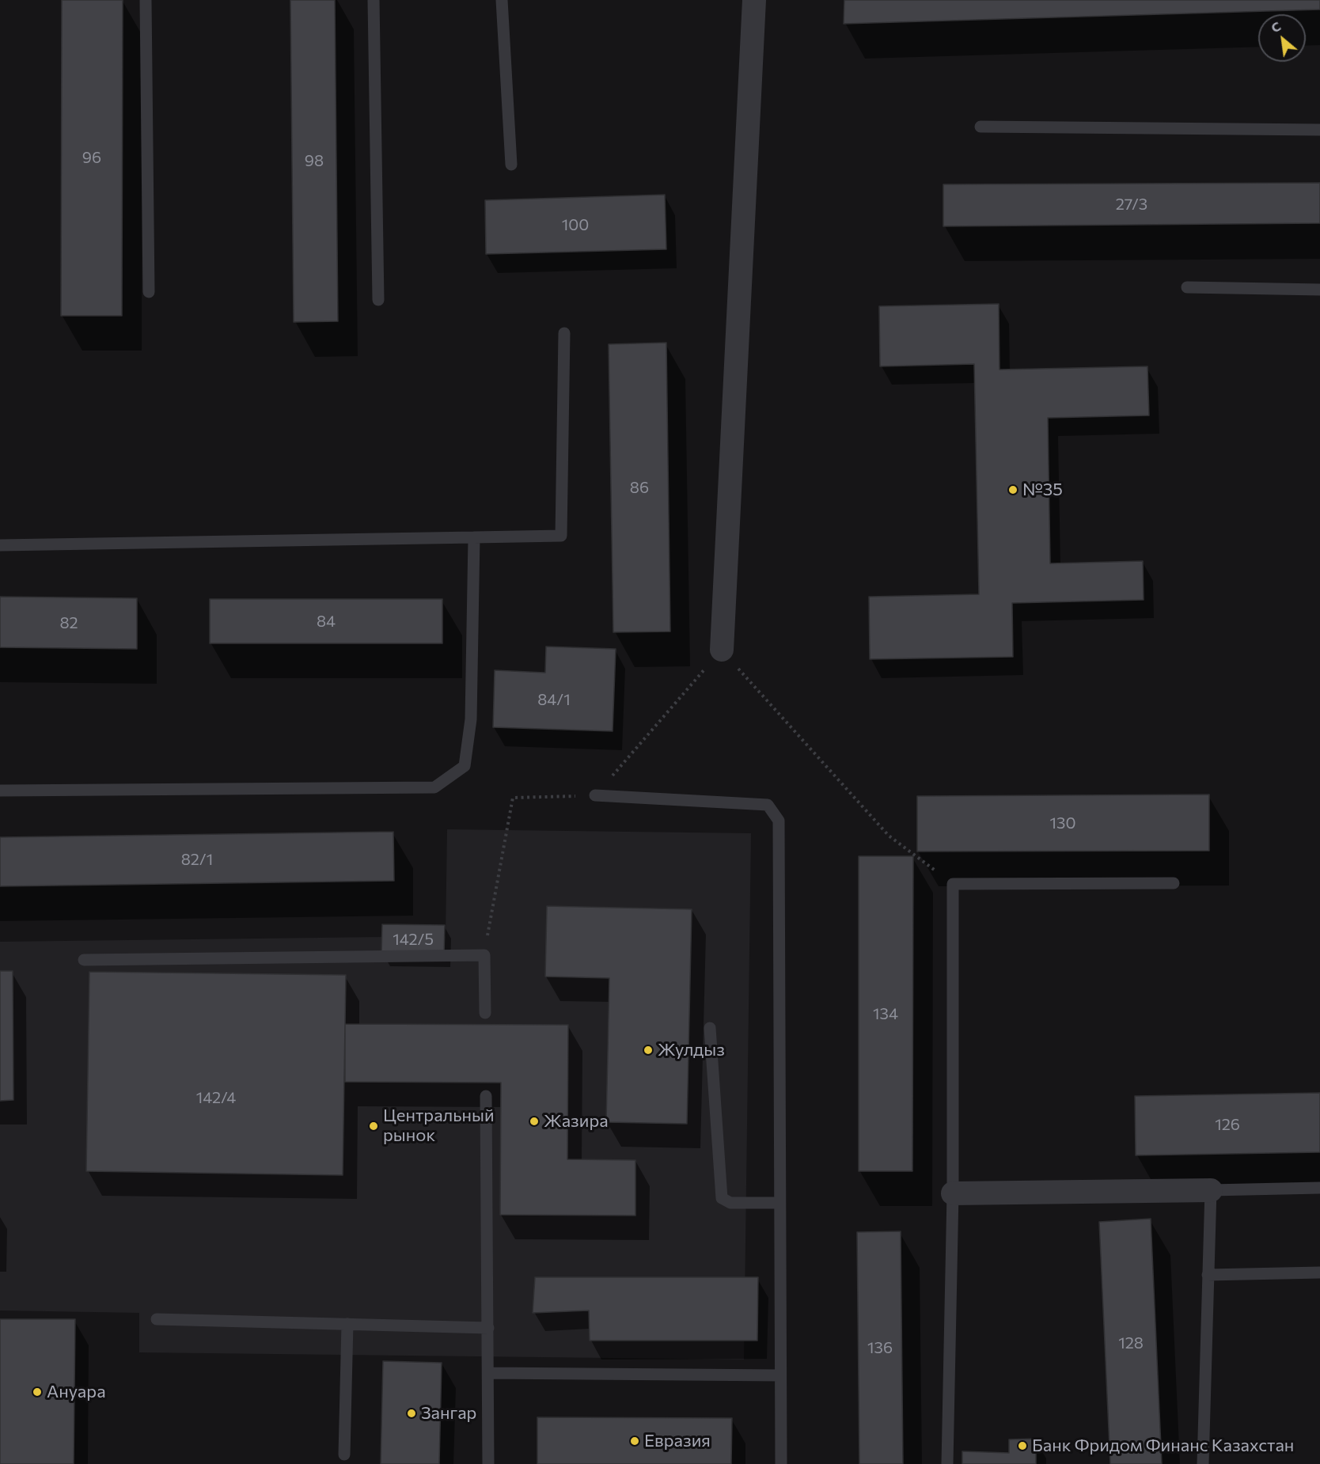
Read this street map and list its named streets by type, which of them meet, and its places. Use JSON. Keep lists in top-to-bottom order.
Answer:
{
  "places": [
    "№35",
    "Жулдыз",
    "Жазира",
    "Центральный рынок",
    "Ануара",
    "Зангар",
    "Евразия",
    "Банк Фридом Финанс Казахстан"
  ],
  "house_numbers": [
    "96",
    "98",
    "27/3",
    "100",
    "86",
    "84",
    "82",
    "84/1",
    "130",
    "82/1",
    "142/5",
    "134",
    "142/4",
    "126",
    "128",
    "136"
  ],
  "north": "top left"
}
